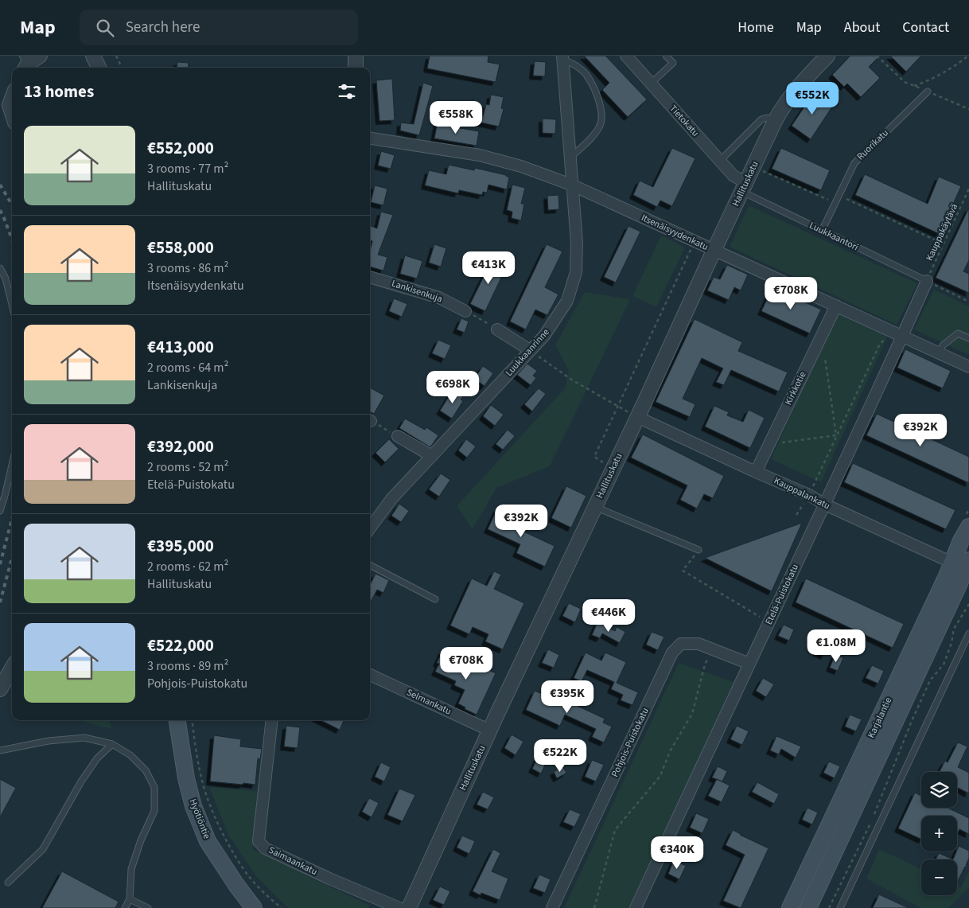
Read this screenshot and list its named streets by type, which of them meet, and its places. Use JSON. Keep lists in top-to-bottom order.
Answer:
{
  "streets": {
    "main road": ["Karjalantie", "Hyötiöntie"],
    "street": [
      "Tietokatu",
      "Hallituskatu",
      "Itsenäisyydenkatu",
      "Lankisenkuja",
      "Luukkaanrinne",
      "Kirkkotie",
      "Kauppalankatu",
      "Etelä-Puistokatu",
      "Selmankatu",
      "Pohjois-Puistokatu",
      "Saimaankatu"
    ],
    "lane": ["Ruorikatu", "Luukkaantori"],
    "path": ["Kauppakäytävä"]
  },
  "crossings": [
    ["Tietokatu", "Hallituskatu"],
    ["Tietokatu", "Luukkaantori"],
    ["Ruorikatu", "Luukkaantori"],
    ["Hallituskatu", "Itsenäisyydenkatu"],
    ["Hallituskatu", "Luukkaantori"],
    ["Hallituskatu", "Kauppalankatu"],
    ["Hallituskatu", "Selmankatu"],
    ["Itsenäisyydenkatu", "Luukkaanrinne"],
    ["Itsenäisyydenkatu", "Kirkkotie"],
    ["Itsenäisyydenkatu", "Etelä-Puistokatu"],
    ["Kauppakäytävä", "Luukkaantori"],
    ["Kauppakäytävä", "Etelä-Puistokatu"],
    ["Luukkaantori", "Etelä-Puistokatu"],
    ["Kirkkotie", "Kauppalankatu"],
    ["Kauppalankatu", "Etelä-Puistokatu"],
    ["Kauppalankatu", "Karjalantie"],
    ["Etelä-Puistokatu", "Pohjois-Puistokatu"]
  ],
  "page": {
    "header": "Map",
    "search": "Search here",
    "nav": [
      "Home",
      "Map",
      "About",
      "Contact"
    ],
    "heading": "13 homes",
    "price": [
      "€552K",
      "€558K",
      "€413K",
      "€708K",
      "€698K",
      "€392K",
      "€392K",
      "€446K",
      "€1.08M",
      "€708K",
      "€395K",
      "€522K",
      "€340K"
    ],
    "list": [
      {
        "name": "€552,000",
        "note": "3 rooms · 77 m² · Hallituskatu"
      },
      {
        "name": "€558,000",
        "note": "3 rooms · 86 m² · Itsenäisyydenkatu"
      },
      {
        "name": "€413,000",
        "note": "2 rooms · 64 m² · Lankisenkuja"
      },
      {
        "name": "€392,000",
        "note": "2 rooms · 52 m² · Etelä-Puistokatu"
      },
      {
        "name": "€395,000",
        "note": "2 rooms · 62 m² · Hallituskatu"
      },
      {
        "name": "€522,000",
        "note": "3 rooms · 89 m² · Pohjois-Puistokatu"
      }
    ],
    "map_buttons": ["+", "−"]
  }
}
